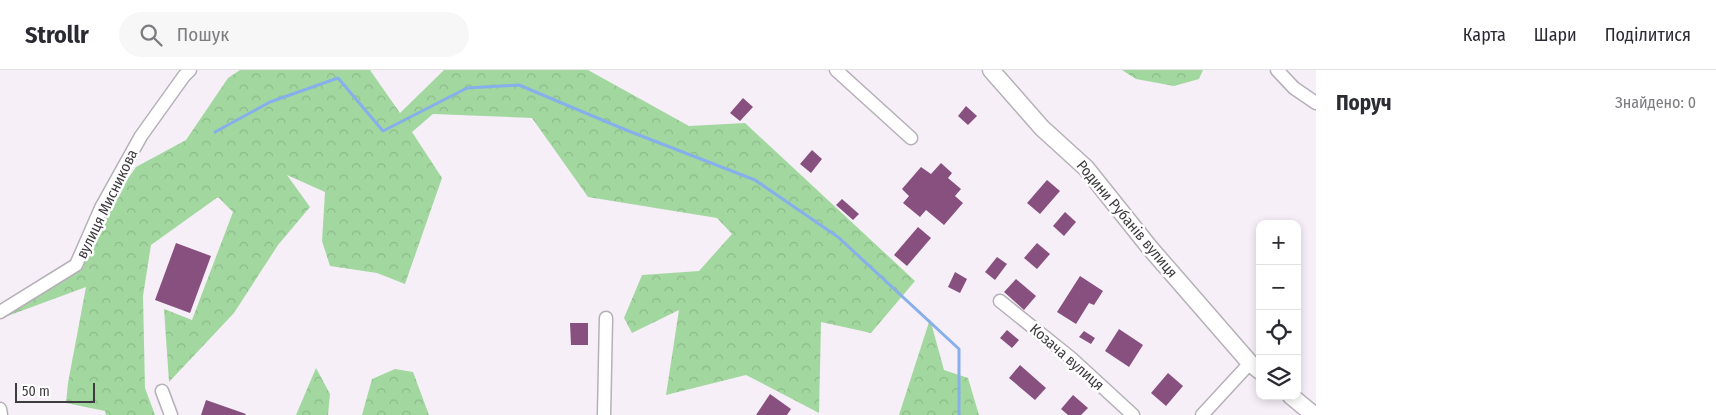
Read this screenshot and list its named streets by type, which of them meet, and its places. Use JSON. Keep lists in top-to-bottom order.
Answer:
{
  "streets": {
    "street": ["вулиця Мисникова", "Родини Рубанів вулиця", "Козача вулиця"]
  },
  "scale_bar": "50 m",
  "page": {
    "header": "Strollr",
    "search": "Пошук",
    "nav": ["Карта", "Шари", "Поділитися"],
    "heading": ["Поруч", "Знайдено: 0"],
    "map_buttons": ["+", "−"],
    "scale": "50 m"
  }
}
